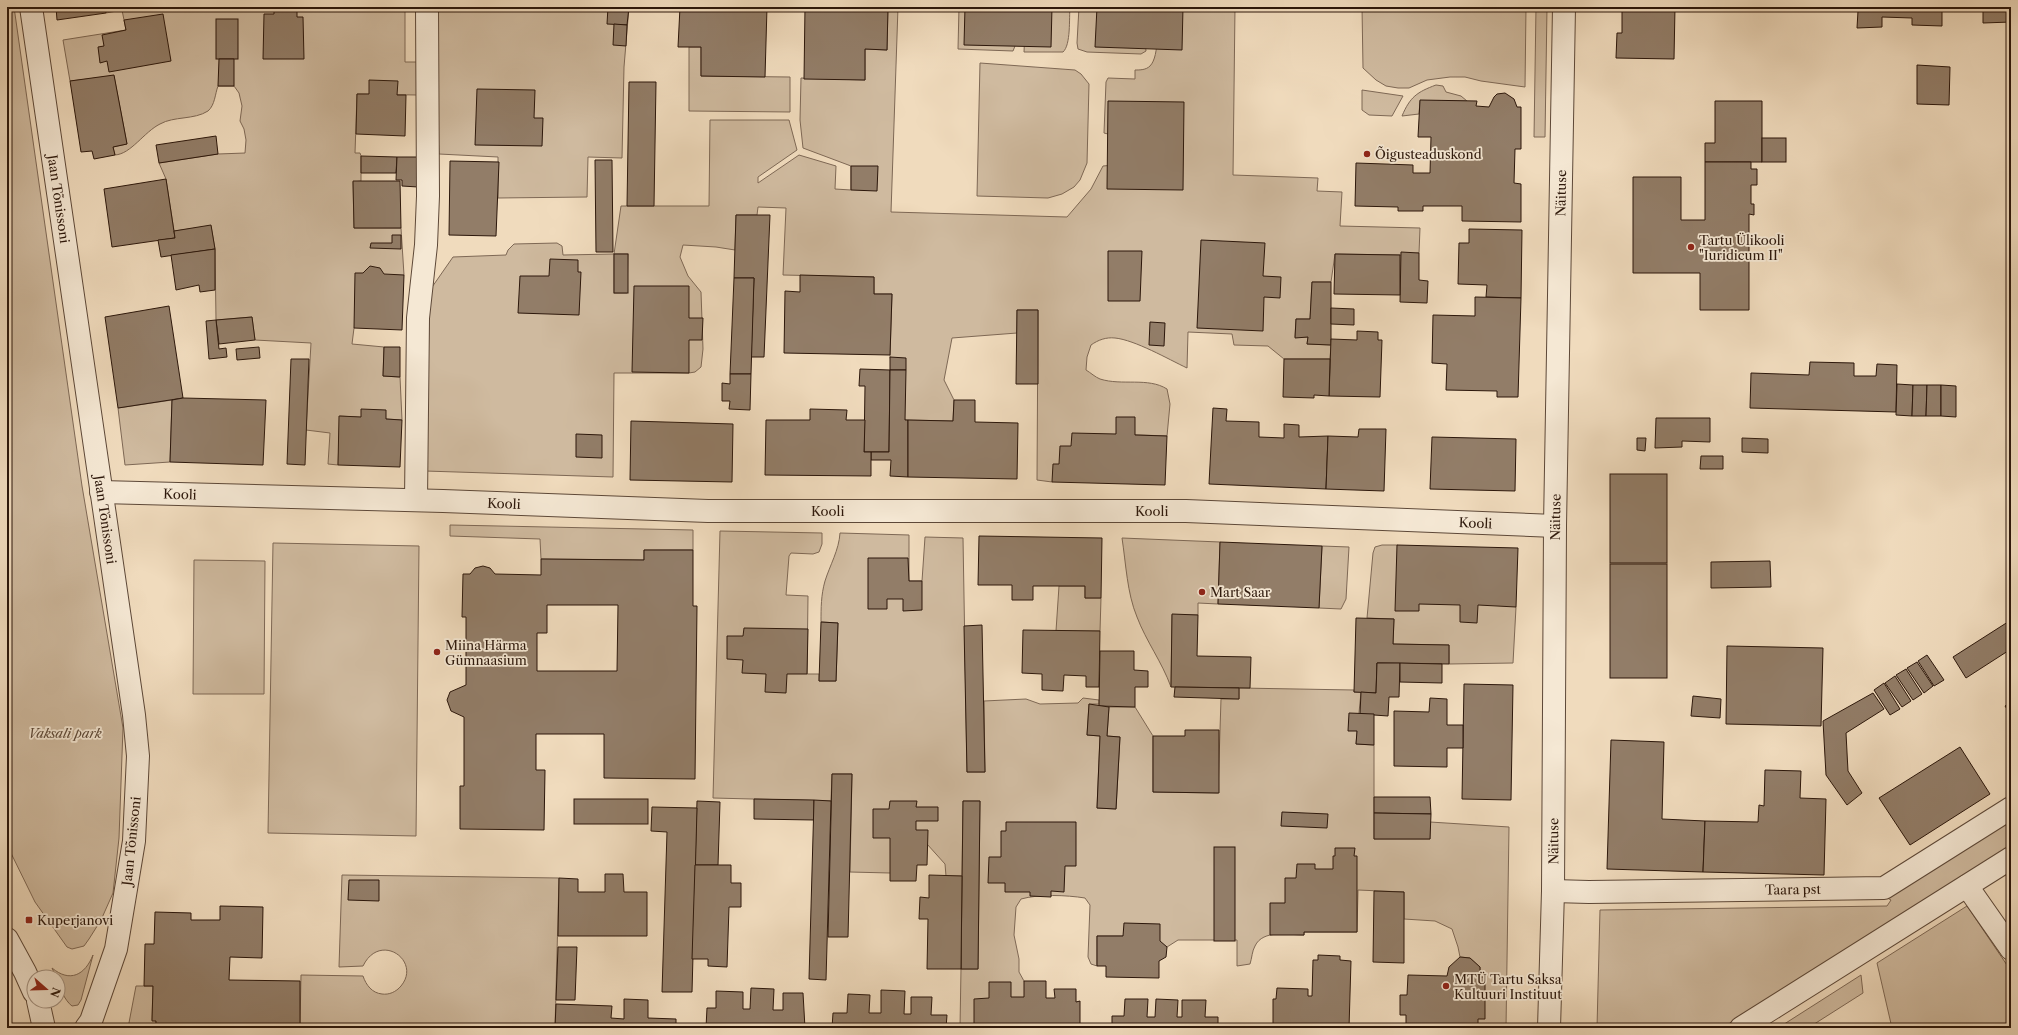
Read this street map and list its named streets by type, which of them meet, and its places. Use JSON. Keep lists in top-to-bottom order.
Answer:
{
  "streets": {
    "street": [
      "Näituse",
      "Jaan Tõnissoni",
      "Kooli",
      "Taara pst"
    ]
  },
  "crossings": [
    ["Näituse", "Kooli"],
    ["Näituse", "Taara pst"],
    ["Jaan Tõnissoni", "Kooli"]
  ],
  "parks": ["Vaksali park"],
  "places": {
    "other": [
      "Õigusteaduskond",
      "Tartu Ülikooli \"Iuridicum II\"",
      "Mart Saar",
      "Miina Härma Gümnaasium",
      "MTÜ Tartu Saksa Kultuuri Instituut"
    ],
    "transit": ["Kuperjanovi"]
  },
  "north": "right"
}
